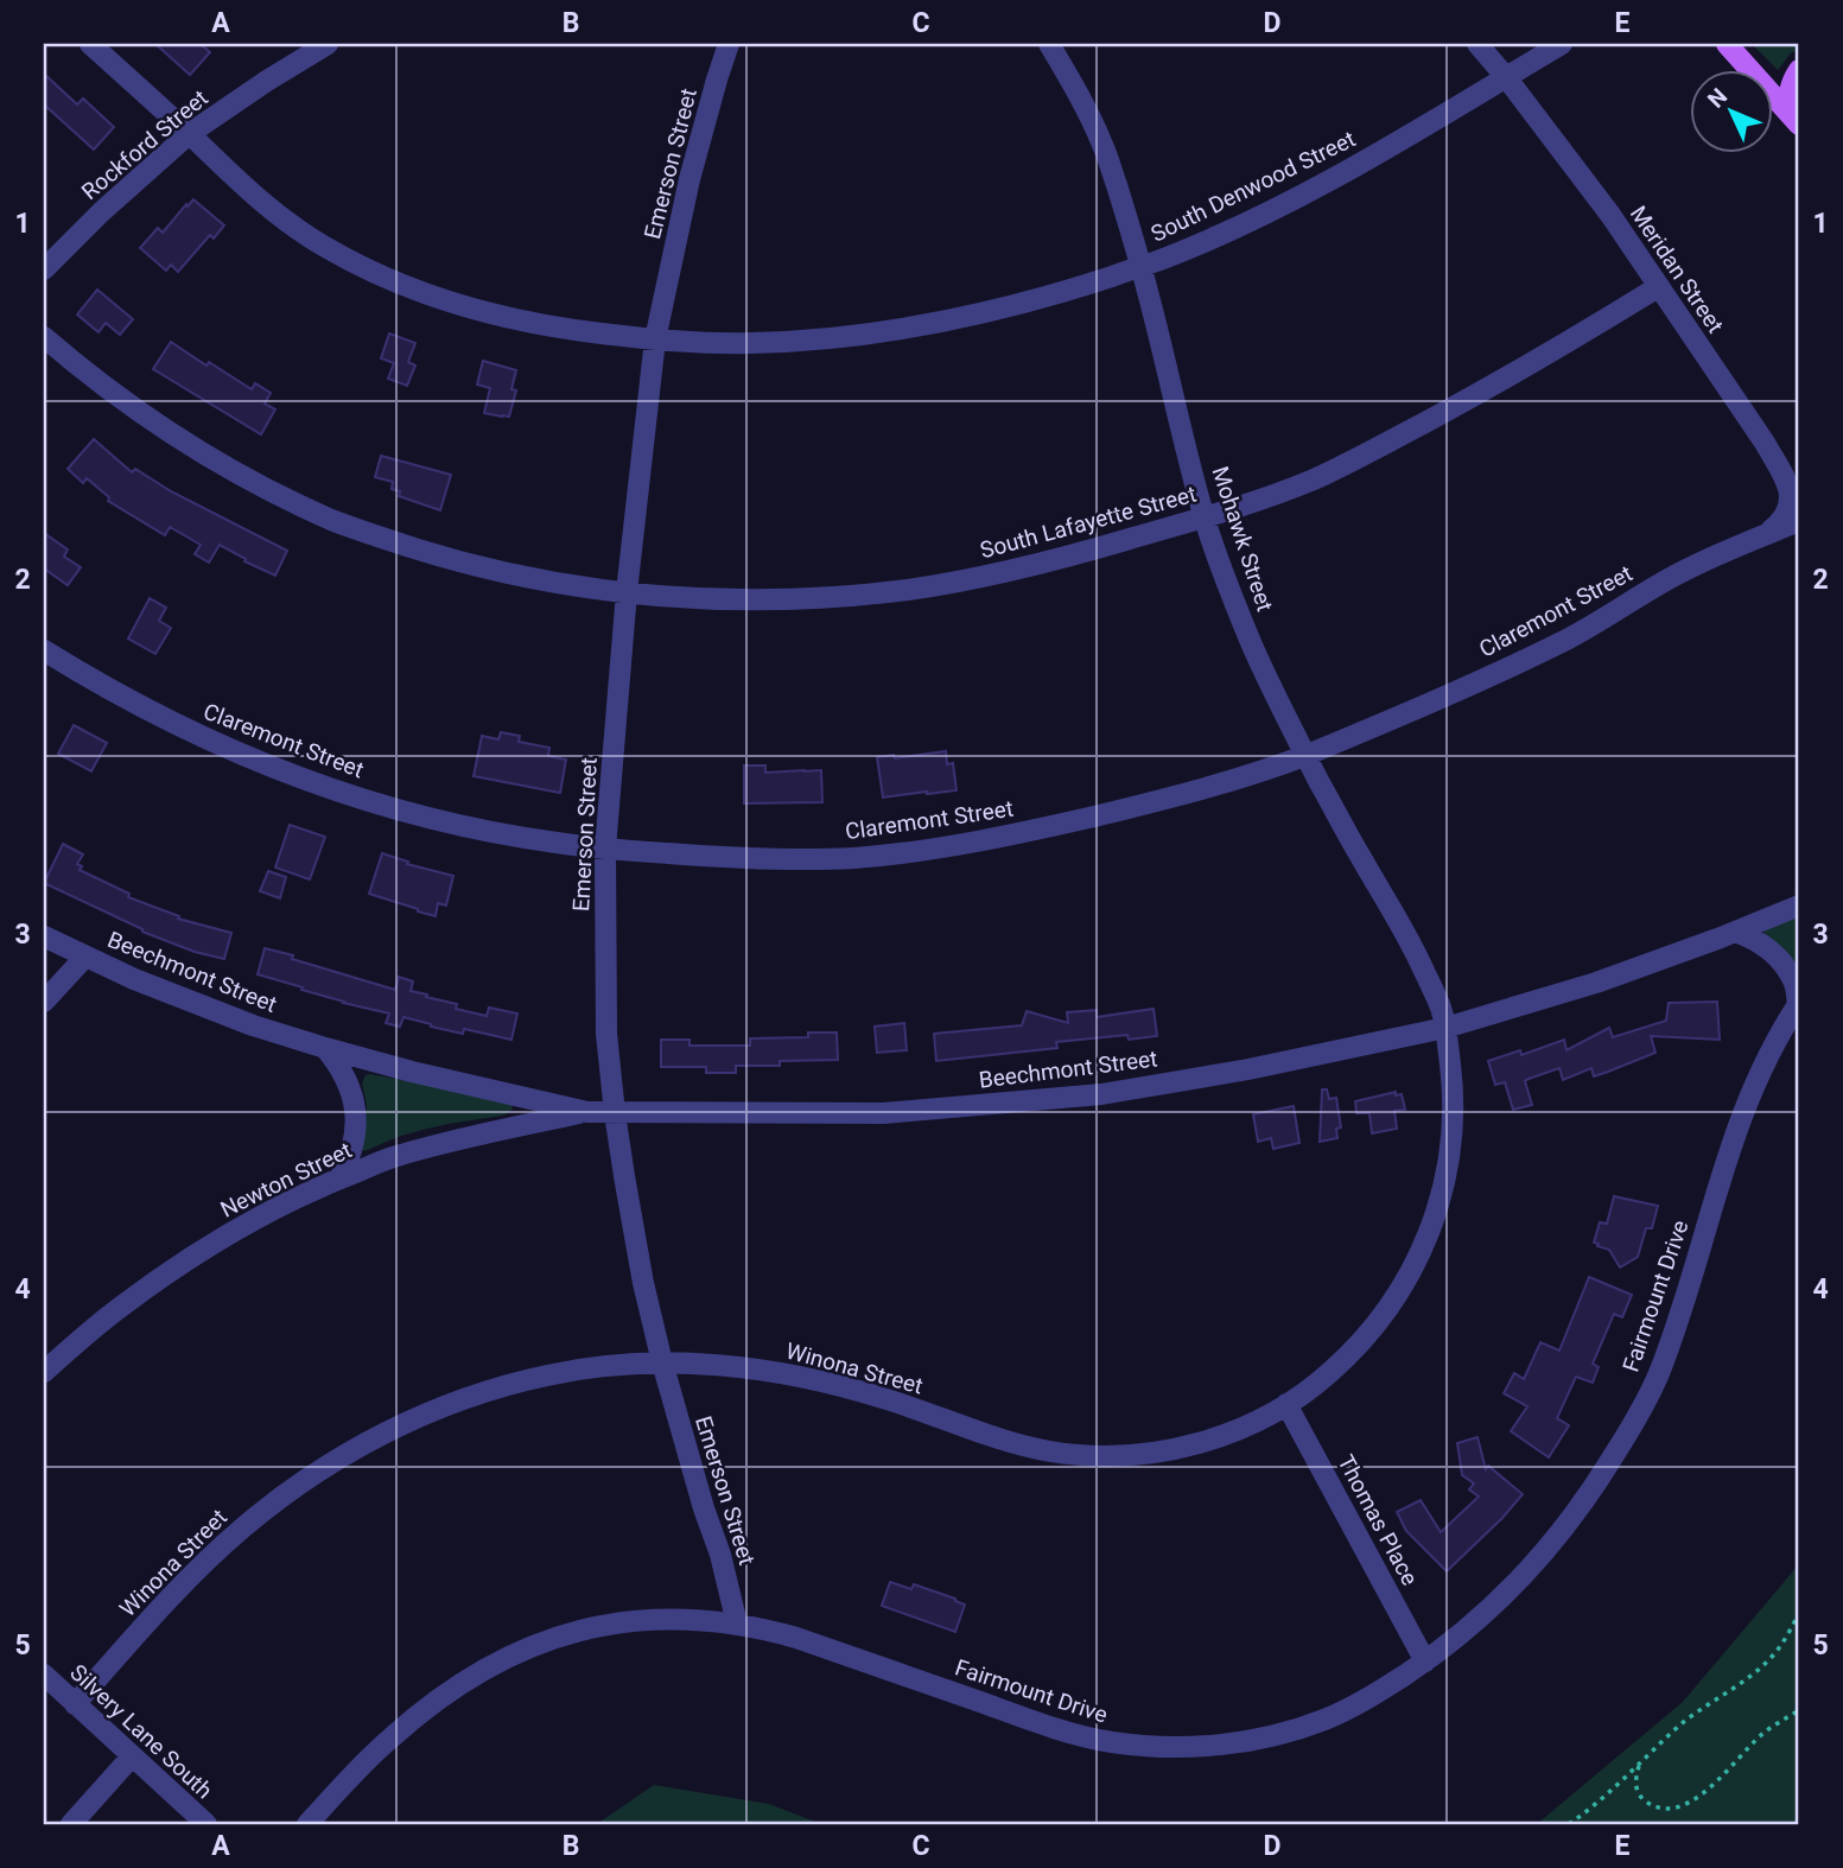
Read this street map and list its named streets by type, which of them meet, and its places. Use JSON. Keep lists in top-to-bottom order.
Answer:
{
  "streets": {
    "street": [
      "Rockford Street",
      "Emerson Street",
      "South Denwood Street",
      "Meridan Street",
      "South Lafayette Street",
      "Mohawk Street",
      "Claremont Street",
      "Beechmont Street",
      "Newton Street",
      "Fairmount Drive",
      "Winona Street",
      "Thomas Place",
      "Silvery Lane South"
    ]
  },
  "crossings": [
    ["Rockford Street", "South Denwood Street"],
    ["Emerson Street", "South Denwood Street"],
    ["Emerson Street", "South Lafayette Street"],
    ["Emerson Street", "Claremont Street"],
    ["Emerson Street", "Beechmont Street"],
    ["Emerson Street", "Fairmount Drive"],
    ["Emerson Street", "Winona Street"],
    ["South Denwood Street", "Meridan Street"],
    ["South Denwood Street", "Mohawk Street"],
    ["Meridan Street", "South Lafayette Street"],
    ["Meridan Street", "Claremont Street"],
    ["South Lafayette Street", "Mohawk Street"],
    ["Mohawk Street", "Claremont Street"],
    ["Mohawk Street", "Beechmont Street"],
    ["Mohawk Street", "Winona Street"],
    ["Beechmont Street", "Newton Street"],
    ["Beechmont Street", "Winona Street"],
    ["Fairmount Drive", "Thomas Place"],
    ["Winona Street", "Thomas Place"],
    ["Winona Street", "Silvery Lane South"]
  ],
  "north": "top left",
  "grid": {
    "columns": [
      "A",
      "B",
      "C",
      "D",
      "E"
    ],
    "rows": [
      "1",
      "2",
      "3",
      "4",
      "5"
    ]
  }
}
